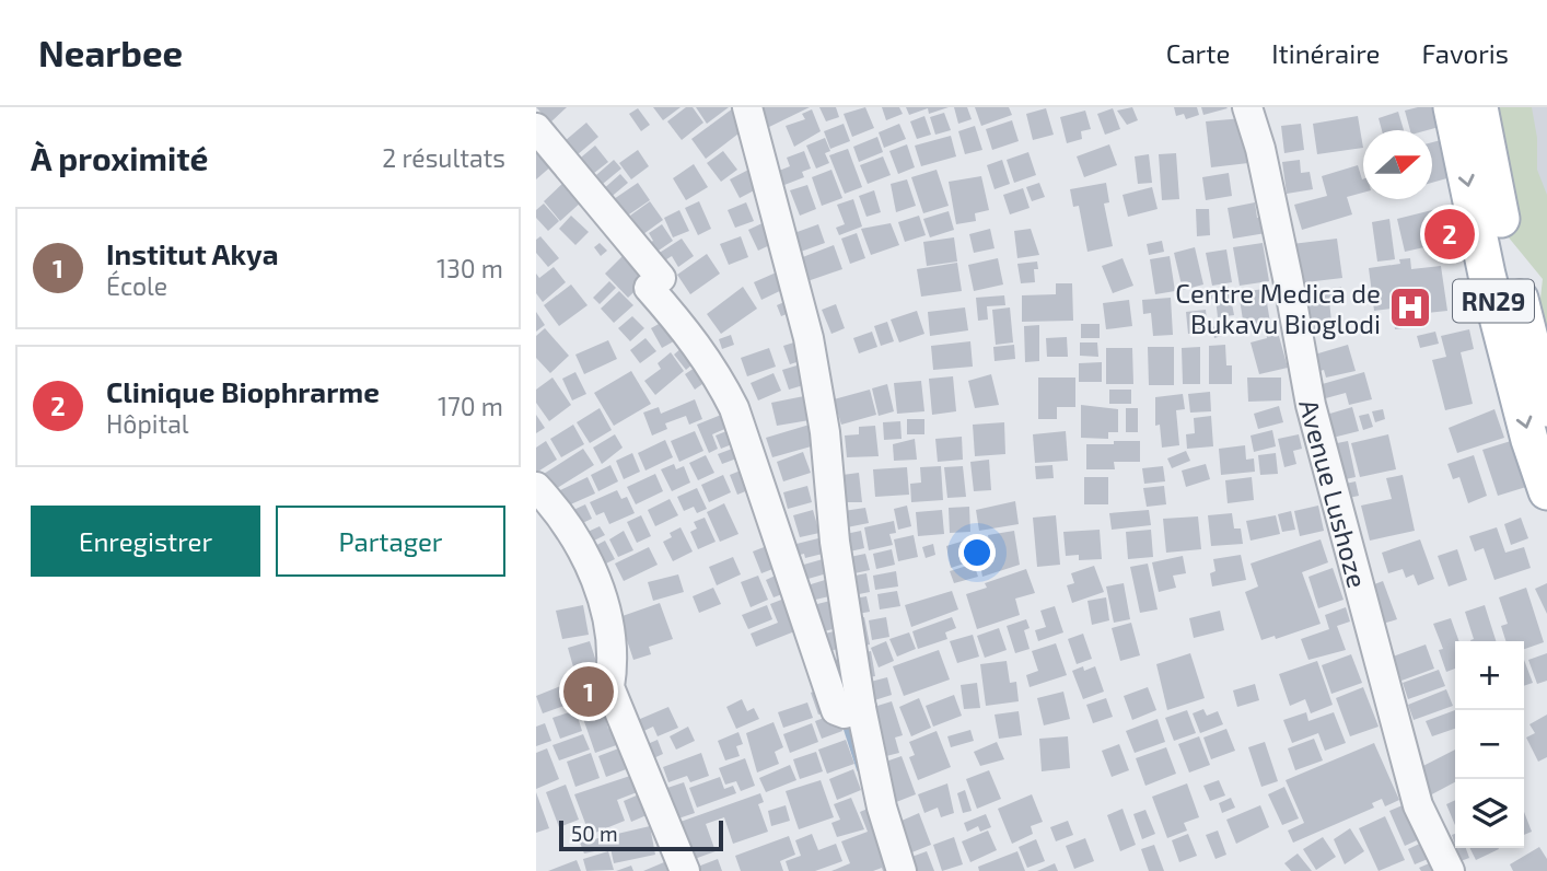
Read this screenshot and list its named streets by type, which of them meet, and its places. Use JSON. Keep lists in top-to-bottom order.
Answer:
{
  "streets": {
    "main road": ["RN29"],
    "street": ["Avenue Lushoze"]
  },
  "places": {
    "hospital": ["Centre Medica de Bukavu Bioglodi"]
  },
  "scale_bar": "50 m",
  "north": "right",
  "page": {
    "header": "Nearbee",
    "nav": ["Carte", "Itinéraire", "Favoris"],
    "heading": ["À proximité", "2 résultats"],
    "pins": ["2", "1"],
    "list": [
      {
        "mark": "1",
        "name": "Institut Akya",
        "note": "École",
        "value": "130 m"
      },
      {
        "mark": "2",
        "name": "Clinique Biophrarme",
        "note": "Hôpital",
        "value": "170 m"
      }
    ],
    "buttons": ["Enregistrer", "Partager"],
    "map_buttons": ["+", "−"],
    "scale": "50 m"
  }
}
